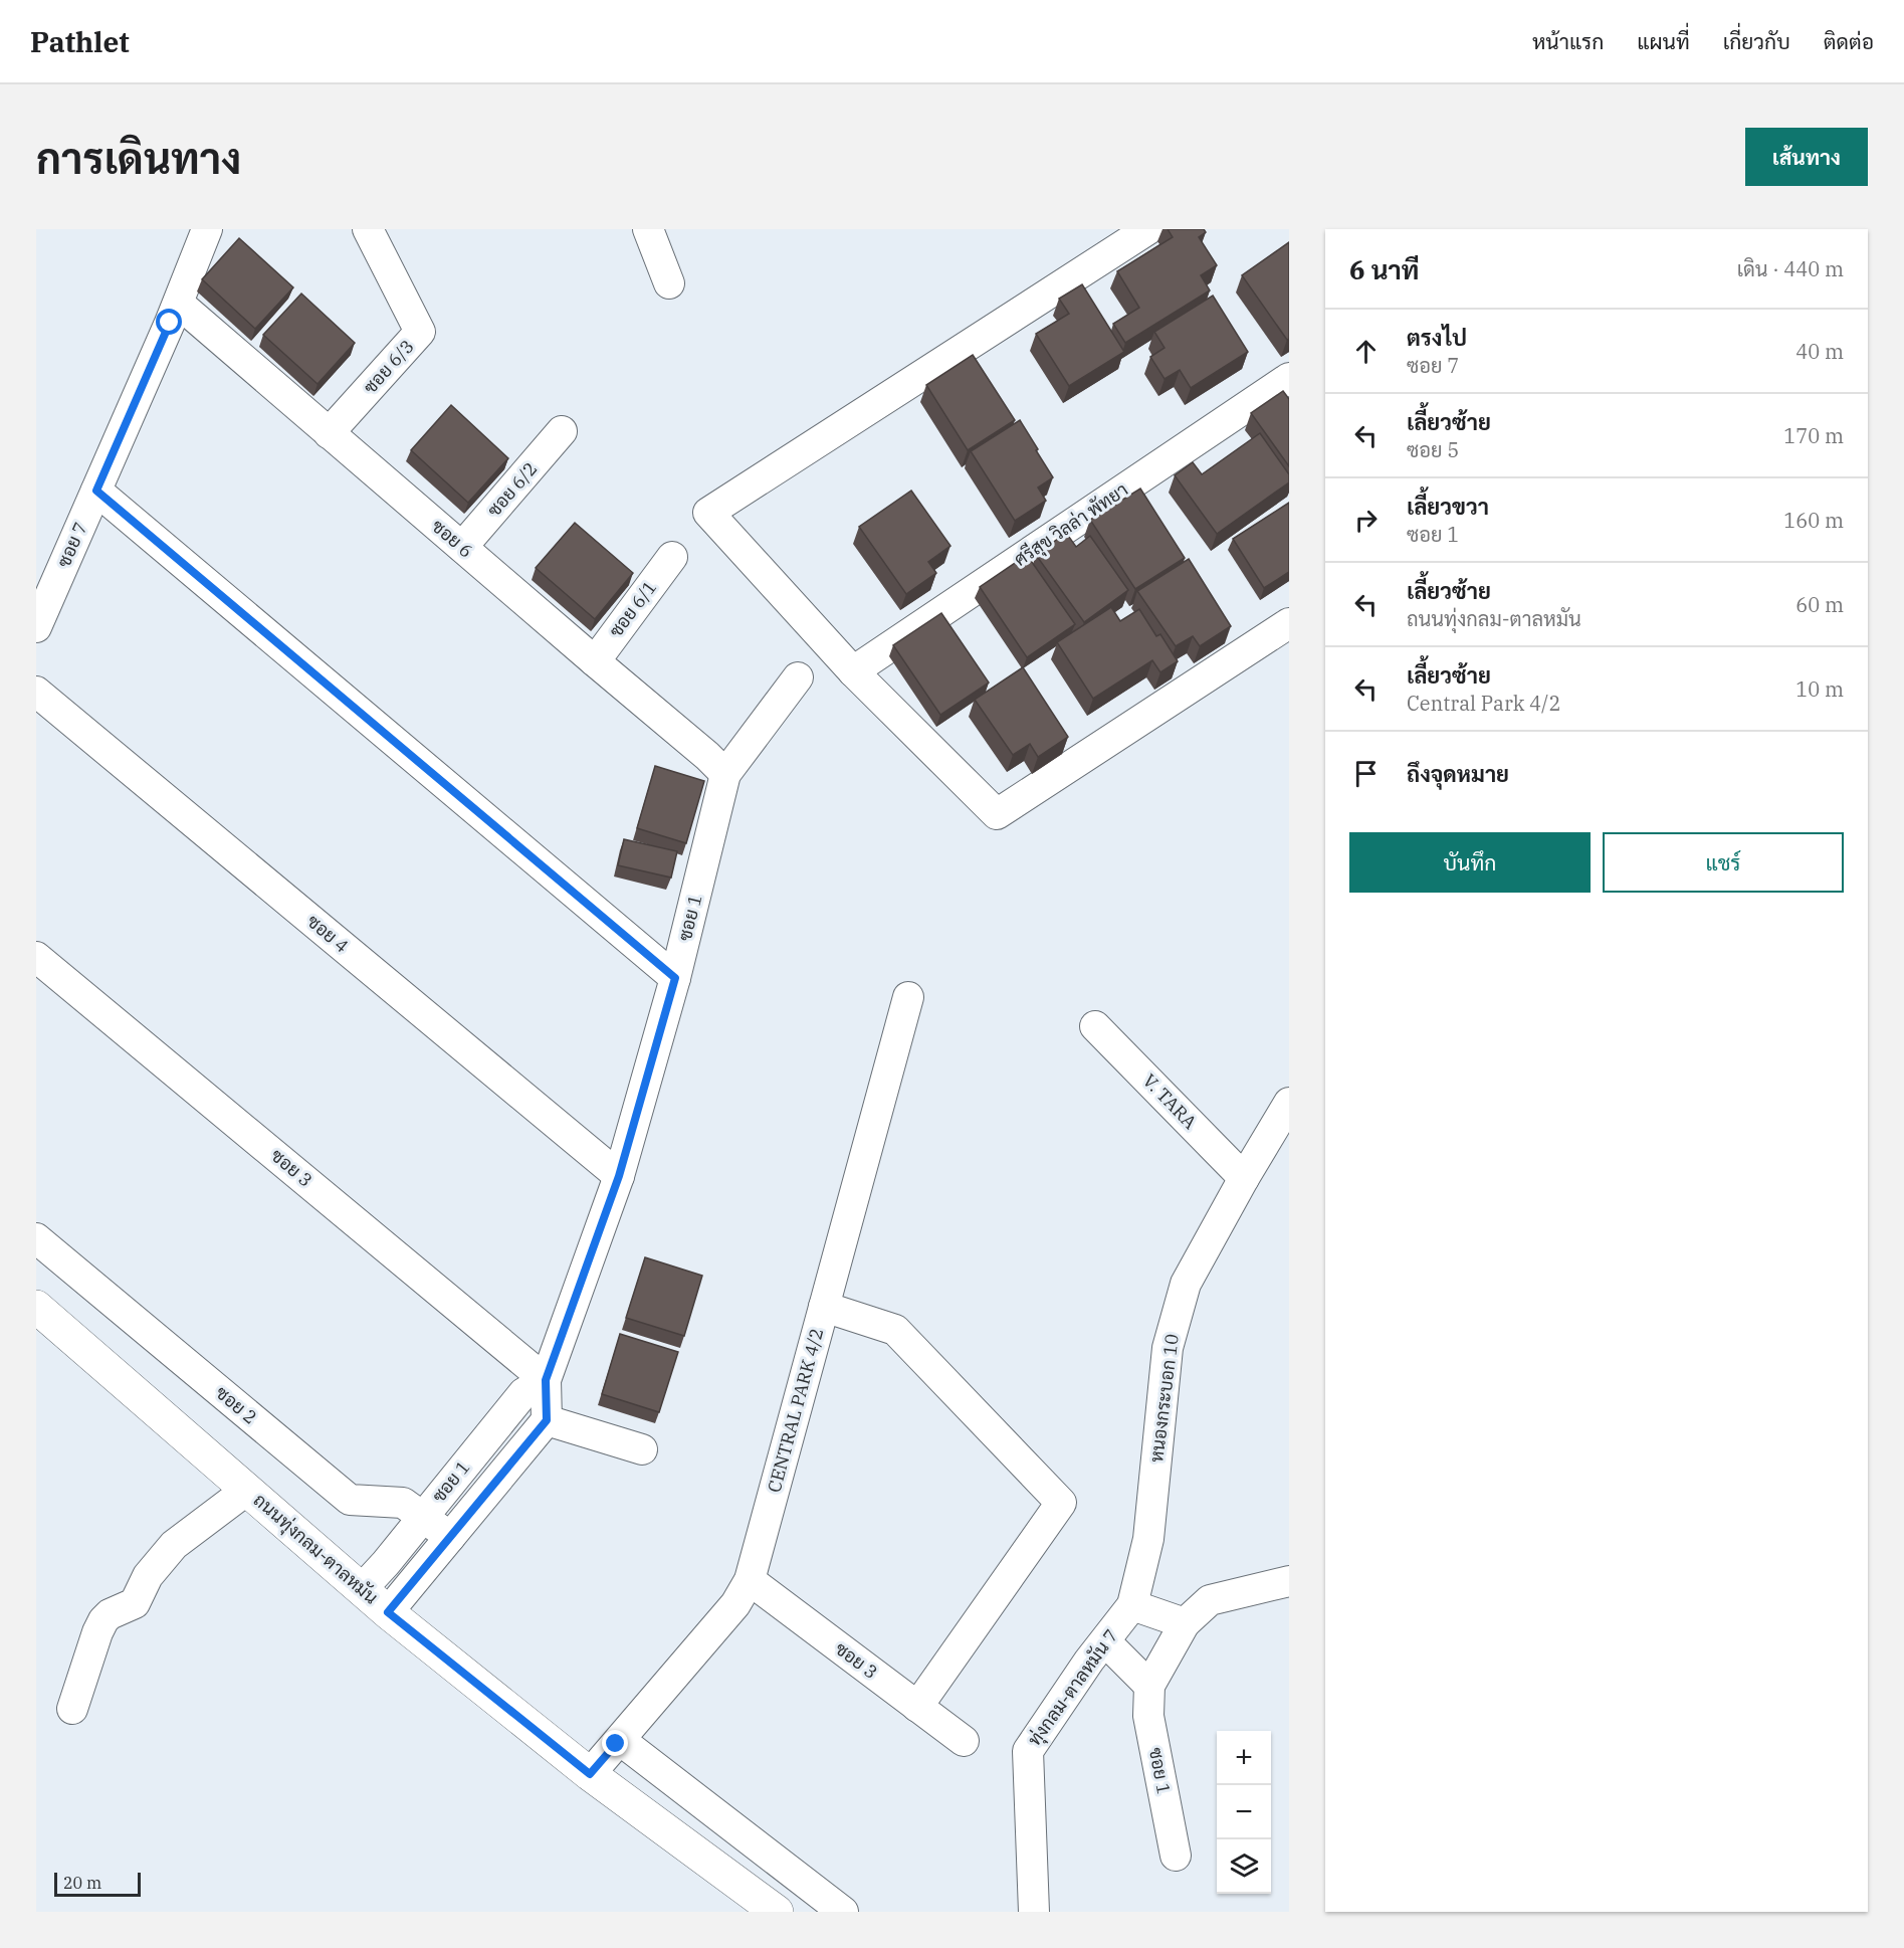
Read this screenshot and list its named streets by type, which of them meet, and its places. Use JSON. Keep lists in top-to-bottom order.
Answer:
{
  "streets": {
    "street": [
      "ซอย 6/3",
      "ซอย 6/2",
      "ศรีสุข วิลล่า พัทยา",
      "ซอย 6",
      "ซอย 7",
      "ซอย 6/1",
      "ซอย 1",
      "ซอย 4",
      "V. TARA",
      "ซอย 3",
      "หนองกระบอก 10",
      "ซอย 2",
      "CENTRAL PARK 4/2",
      "ถนนทุ่งกลม-ตาลหมัน",
      "ทุ่งกลม-ตาลหมัน 7"
    ]
  },
  "crossings": [
    ["ซอย 6/3", "ซอย 6"],
    ["ซอย 6/2", "ซอย 6"],
    ["ซอย 6", "ซอย 7"],
    ["ซอย 6", "ซอย 6/1"],
    ["ซอย 6", "ซอย 1"],
    ["ซอย 1", "ซอย 4"],
    ["ซอย 1", "ซอย 3"],
    ["ซอย 1", "ซอย 2"],
    ["ซอย 1", "ถนนทุ่งกลม-ตาลหมัน"],
    ["V. TARA", "หนองกระบอก 10"],
    ["ซอย 3", "CENTRAL PARK 4/2"],
    ["หนองกระบอก 10", "ทุ่งกลม-ตาลหมัน 7"],
    ["CENTRAL PARK 4/2", "ถนนทุ่งกลม-ตาลหมัน"]
  ],
  "scale_bar": "20 m",
  "page": {
    "header": "Pathlet",
    "nav": [
      "หน้าแรก",
      "แผนที่",
      "เกี่ยวกับ",
      "ติดต่อ"
    ],
    "buttons": [
      "เส้นทาง",
      ["บันทึก", "แชร์"]
    ],
    "title": "การเดินทาง",
    "heading": ["6 นาที", "เดิน · 440 m"],
    "list": [
      ["ตรงไป", "ซอย 7", "40 m"],
      ["เลี้ยวซ้าย", "ซอย 5", "170 m"],
      ["เลี้ยวขวา", "ซอย 1", "160 m"],
      ["เลี้ยวซ้าย", "ถนนทุ่งกลม-ตาลหมัน", "60 m"],
      ["เลี้ยวซ้าย", "Central Park 4/2", "10 m"],
      "ถึงจุดหมาย"
    ],
    "map_buttons": ["+", "−"],
    "scale": "20 m"
  }
}
